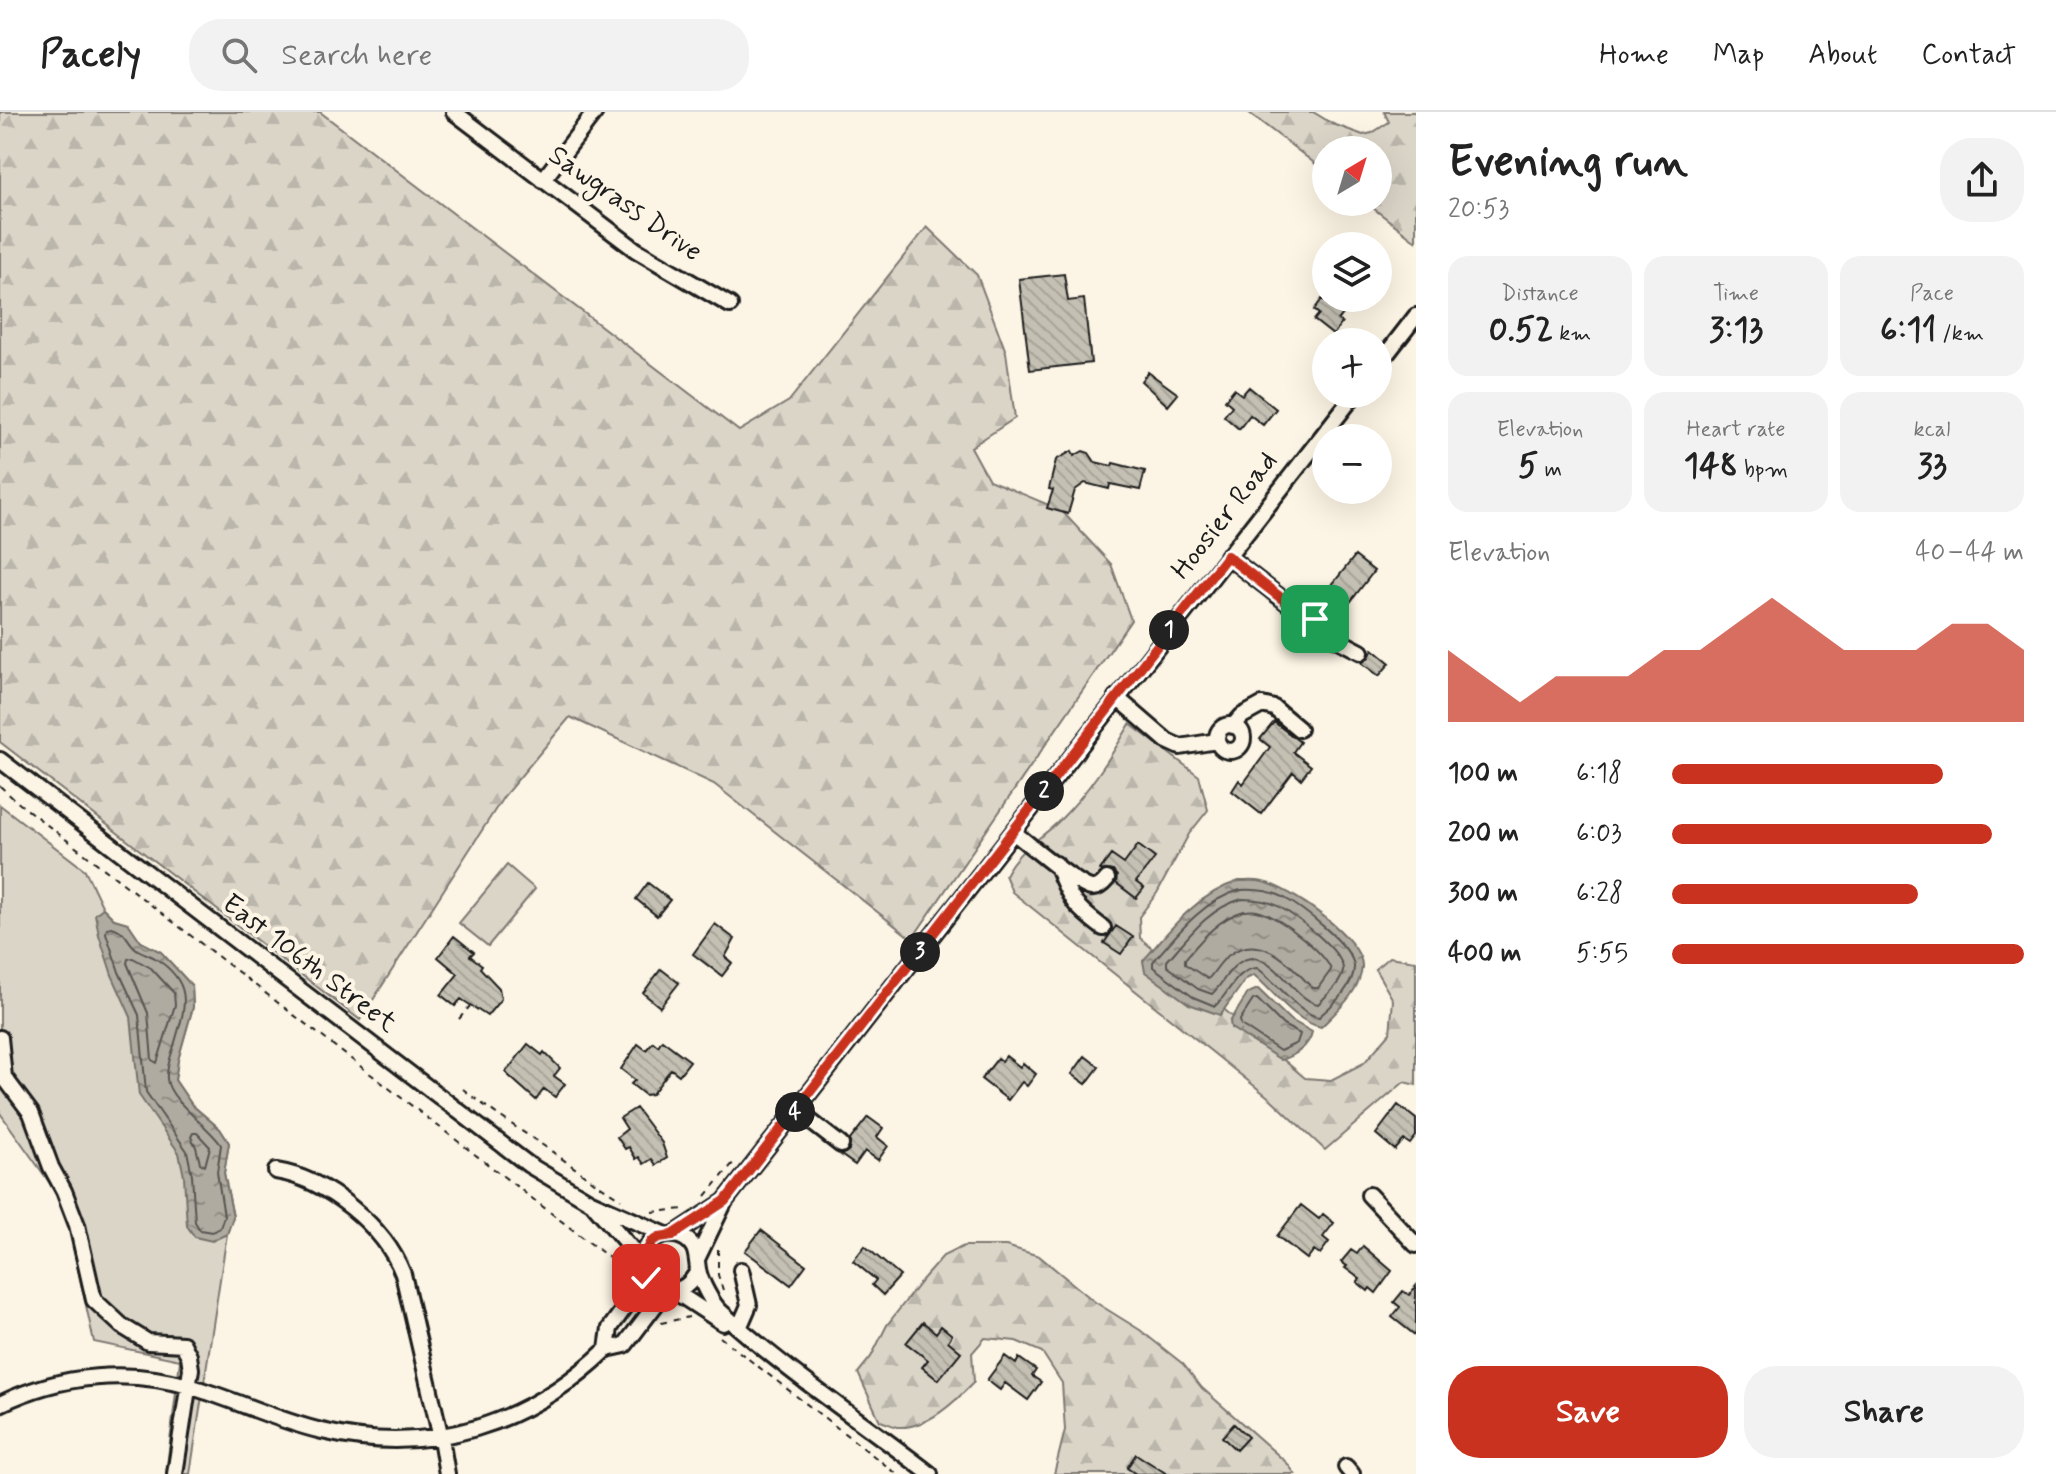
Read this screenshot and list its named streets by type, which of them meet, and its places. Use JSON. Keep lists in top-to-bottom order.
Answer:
{
  "streets": {
    "street": ["Sawgrass Drive", "Hoosier Road", "East 106th Street"]
  },
  "crossings": [
    ["Hoosier Road", "East 106th Street"]
  ],
  "north": "top right",
  "page": {
    "header": "Pacely",
    "search": "Search here",
    "nav": [
      "Home",
      "Map",
      "About",
      "Contact"
    ],
    "heading": ["Evening run", "20:53"],
    "map_buttons": ["+", "−"],
    "stats": [
      ["Distance", "0.52 km"],
      ["Time", "3:13"],
      ["Pace", "6:11 /km"],
      ["Elevation", "5 m"],
      ["Heart rate", "148 bpm"],
      ["kcal", "33"]
    ],
    "chart": ["Elevation", "40–44 m"],
    "pins": [
      "1",
      "2",
      "3",
      "4"
    ],
    "list": [
      {
        "name": "100 m",
        "note": "6:18"
      },
      {
        "name": "200 m",
        "note": "6:03"
      },
      {
        "name": "300 m",
        "note": "6:28"
      },
      {
        "name": "400 m",
        "note": "5:55"
      }
    ],
    "buttons": ["Save", "Share"]
  }
}
